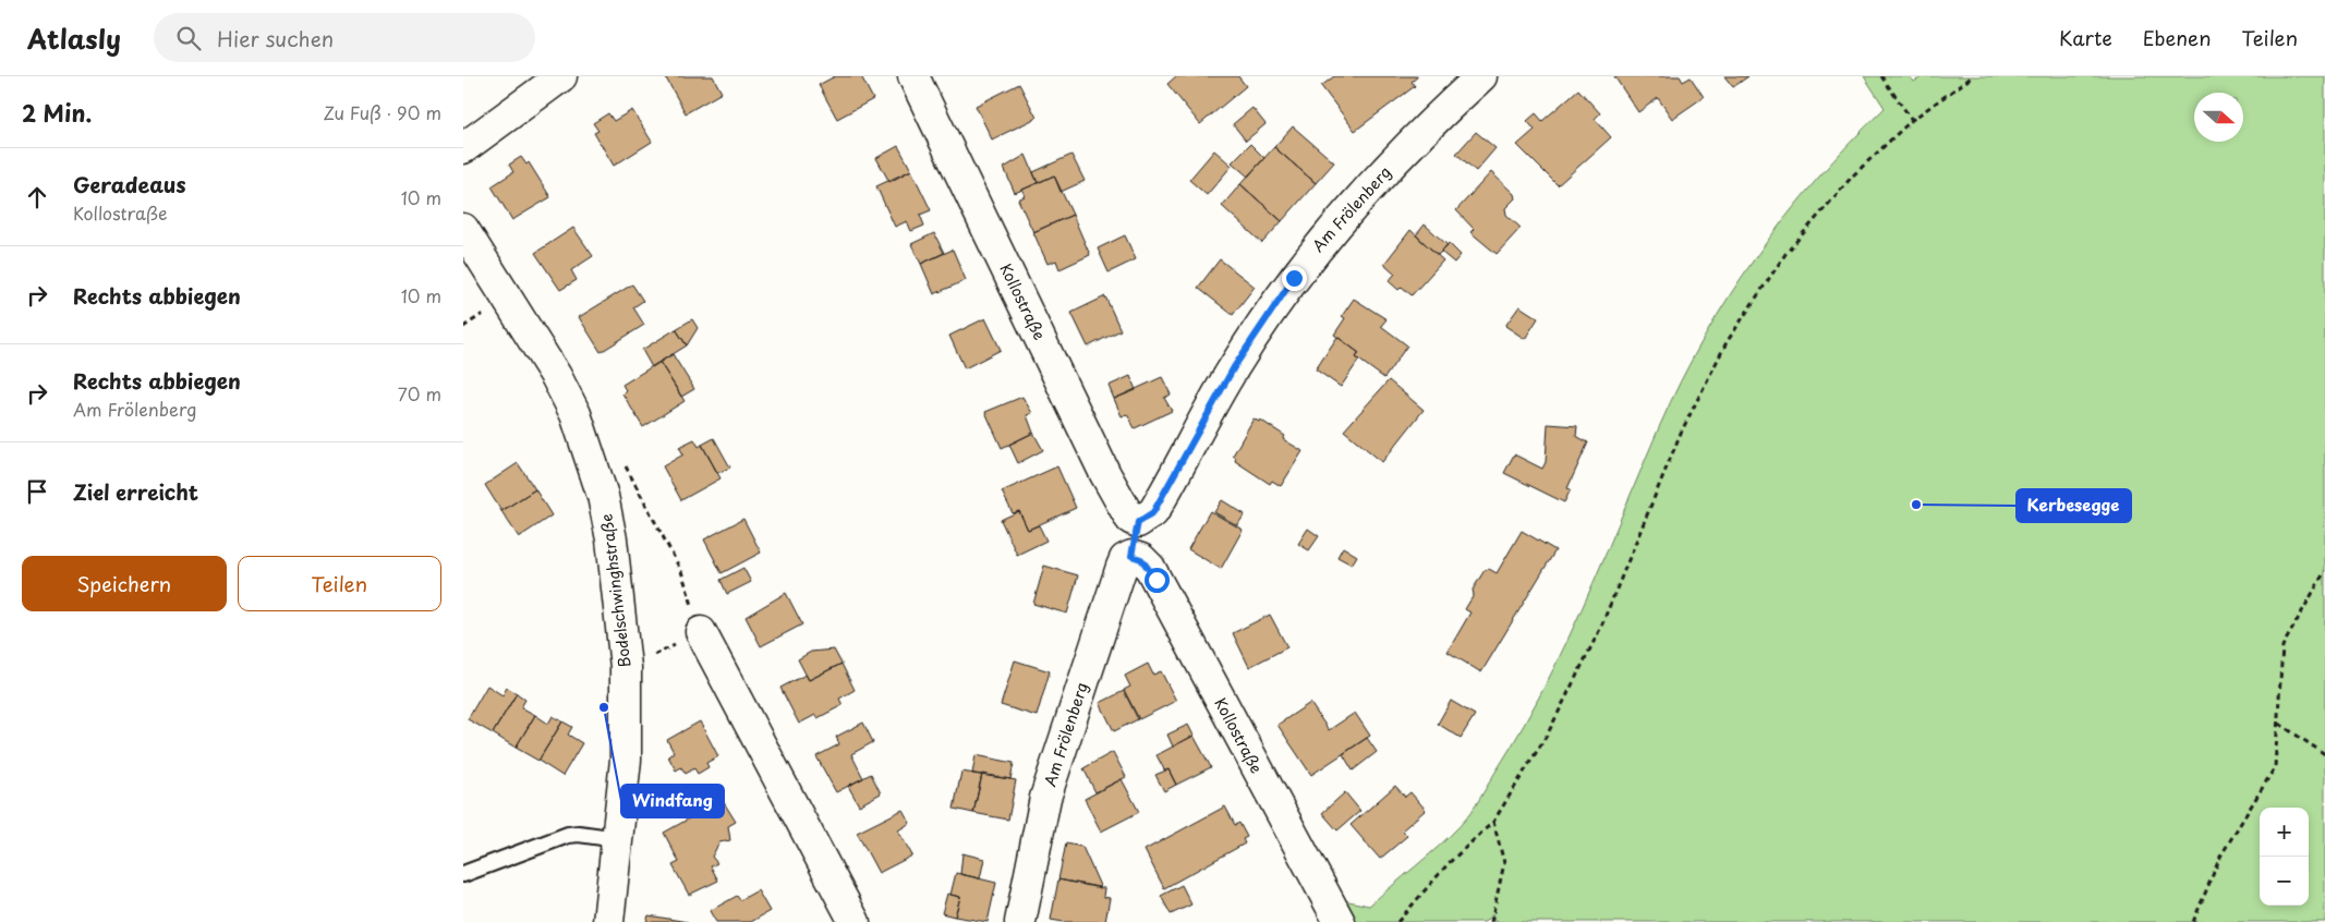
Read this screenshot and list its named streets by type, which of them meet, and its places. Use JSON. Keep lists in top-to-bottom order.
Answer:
{
  "streets": {
    "street": ["Am Frölenberg", "Kollostraße", "Bodelschwinghstraße"]
  },
  "crossings": [
    ["Am Frölenberg", "Kollostraße"]
  ],
  "places": ["Kerbesegge", "Windfang"],
  "north": "right",
  "page": {
    "header": "Atlasly",
    "search": "Hier suchen",
    "nav": ["Karte", "Ebenen", "Teilen"],
    "heading": ["2 Min.", "Zu Fuß · 90 m"],
    "list": [
      ["Geradeaus", "Kollostraße", "10 m"],
      ["Rechts abbiegen", "10 m"],
      ["Rechts abbiegen", "Am Frölenberg", "70 m"],
      "Ziel erreicht"
    ],
    "buttons": ["Speichern", "Teilen"],
    "map_buttons": ["+", "−"]
  }
}
